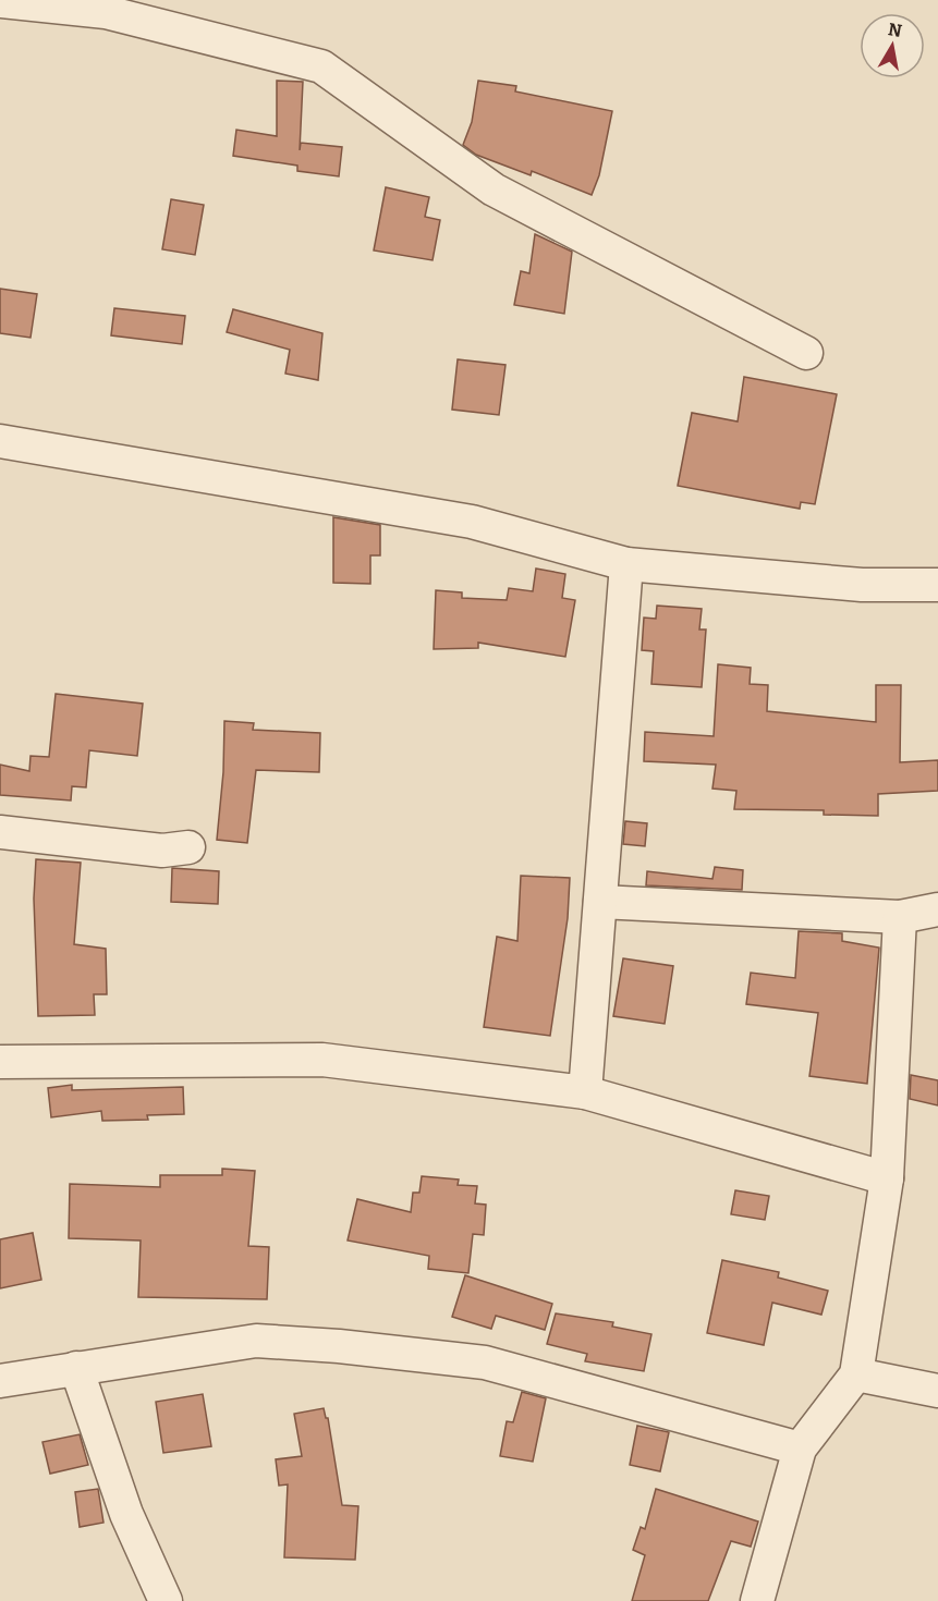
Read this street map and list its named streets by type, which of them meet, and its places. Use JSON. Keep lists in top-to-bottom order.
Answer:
{
  "north": "top"
}
